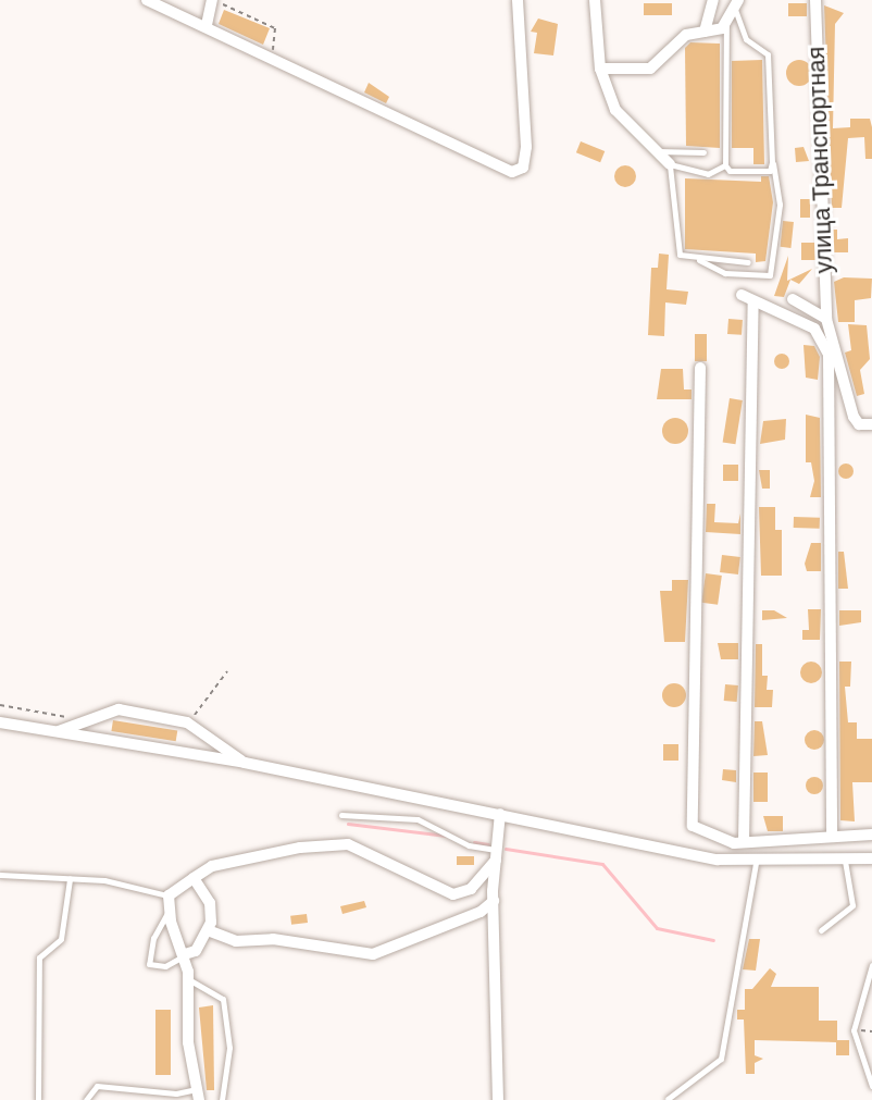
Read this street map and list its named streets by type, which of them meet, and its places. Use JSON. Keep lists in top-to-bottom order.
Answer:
{
  "streets": {
    "street": ["улица Транспортная"]
  }
}
